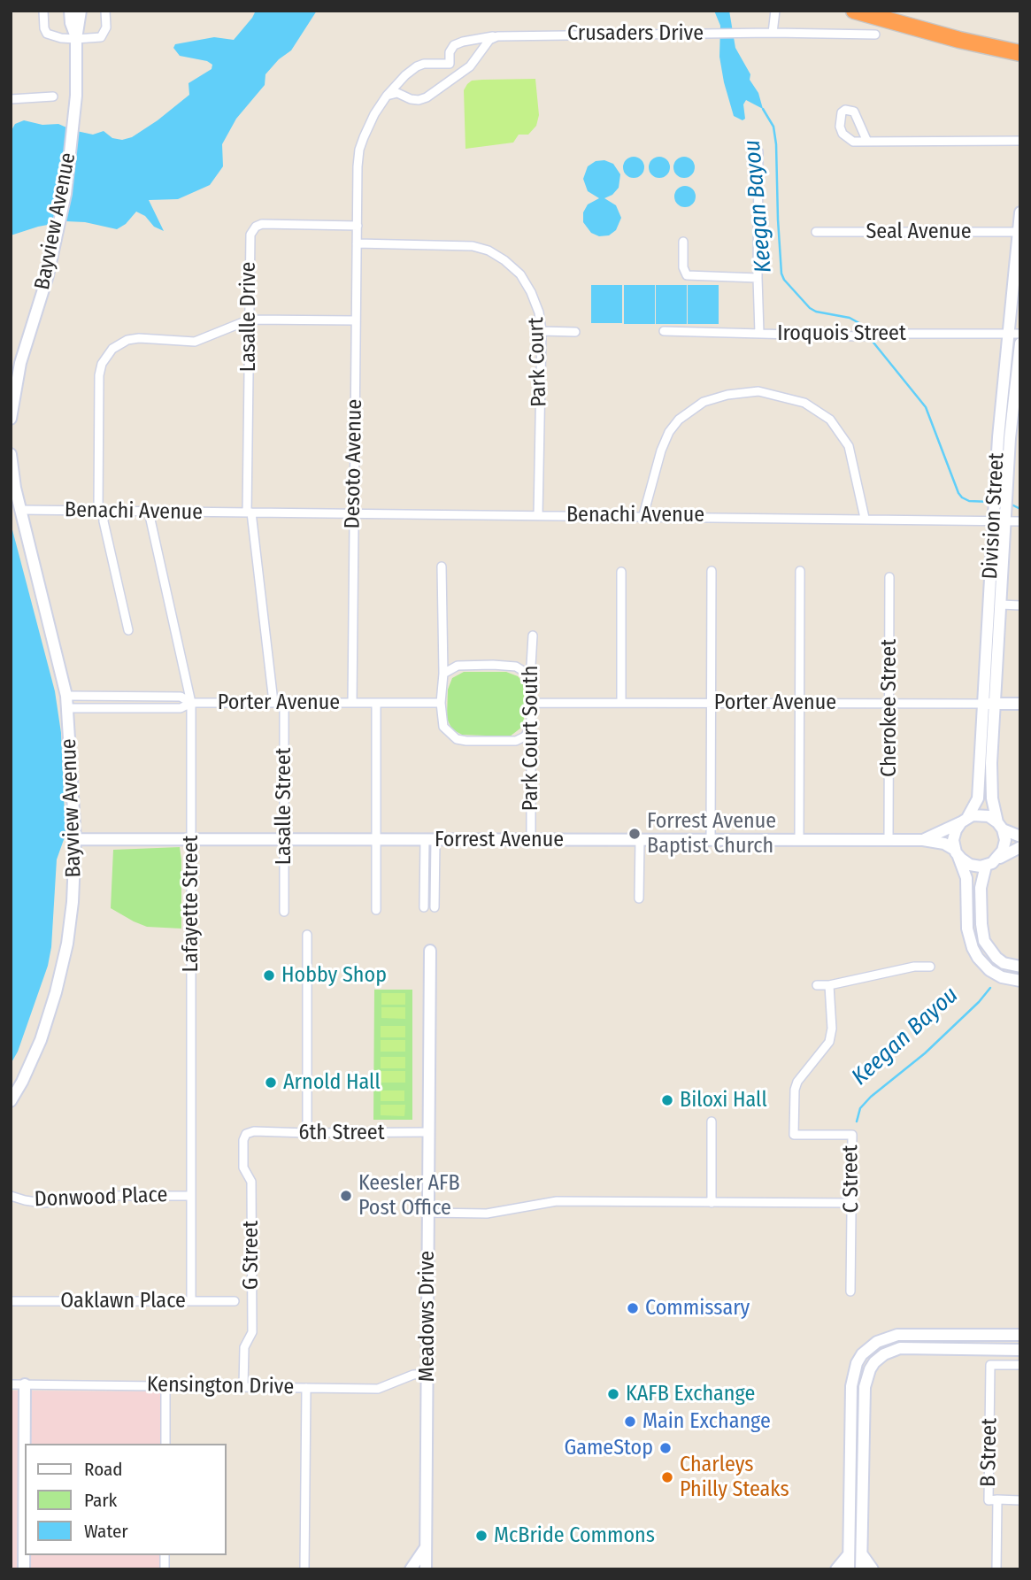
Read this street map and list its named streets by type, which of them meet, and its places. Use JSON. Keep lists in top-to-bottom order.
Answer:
{
  "streets": {
    "street": [
      "Crusaders Drive",
      "Bayview Avenue",
      "Seal Avenue",
      "Lasalle Drive",
      "Iroquois Street",
      "Park Court",
      "Desoto Avenue",
      "Benachi Avenue",
      "Division Street",
      "Porter Avenue",
      "Cherokee Street",
      "Park Court South",
      "Lasalle Street",
      "Forrest Avenue",
      "Lafayette Street",
      "6th Street",
      "C Street",
      "Donwood Place",
      "G Street",
      "Oaklawn Place",
      "Meadows Drive",
      "Kensington Drive",
      "B Street"
    ]
  },
  "crossings": [
    ["Bayview Avenue", "Benachi Avenue"],
    ["Bayview Avenue", "Porter Avenue"],
    ["Bayview Avenue", "Forrest Avenue"],
    ["Seal Avenue", "Division Street"],
    ["Lasalle Drive", "Desoto Avenue"],
    ["Lasalle Drive", "Benachi Avenue"],
    ["Iroquois Street", "Division Street"],
    ["Park Court", "Desoto Avenue"],
    ["Park Court", "Benachi Avenue"],
    ["Desoto Avenue", "Benachi Avenue"],
    ["Desoto Avenue", "Porter Avenue"],
    ["Benachi Avenue", "Division Street"],
    ["Benachi Avenue", "Lafayette Street"],
    ["Division Street", "Porter Avenue"],
    ["Division Street", "Forrest Avenue"],
    ["Porter Avenue", "Cherokee Street"],
    ["Porter Avenue", "Park Court South"],
    ["Porter Avenue", "Lasalle Street"],
    ["Porter Avenue", "Lafayette Street"],
    ["Cherokee Street", "Forrest Avenue"],
    ["Park Court South", "Forrest Avenue"],
    ["Lasalle Street", "Forrest Avenue"],
    ["Forrest Avenue", "Lafayette Street"],
    ["Lafayette Street", "Donwood Place"],
    ["Lafayette Street", "Oaklawn Place"],
    ["6th Street", "G Street"],
    ["6th Street", "Meadows Drive"],
    ["G Street", "Kensington Drive"],
    ["Meadows Drive", "Kensington Drive"]
  ],
  "water": ["Keegan Bayou"],
  "places": [
    "Forrest Avenue Baptist Church",
    "Hobby Shop",
    "Arnold Hall",
    "Biloxi Hall",
    "Keesler AFB Post Office",
    "Commissary",
    "KAFB Exchange",
    "Main Exchange",
    "GameStop",
    "Charleys Philly Steaks",
    "McBride Commons"
  ],
  "legend": ["Road", "Park", "Water"]
}
